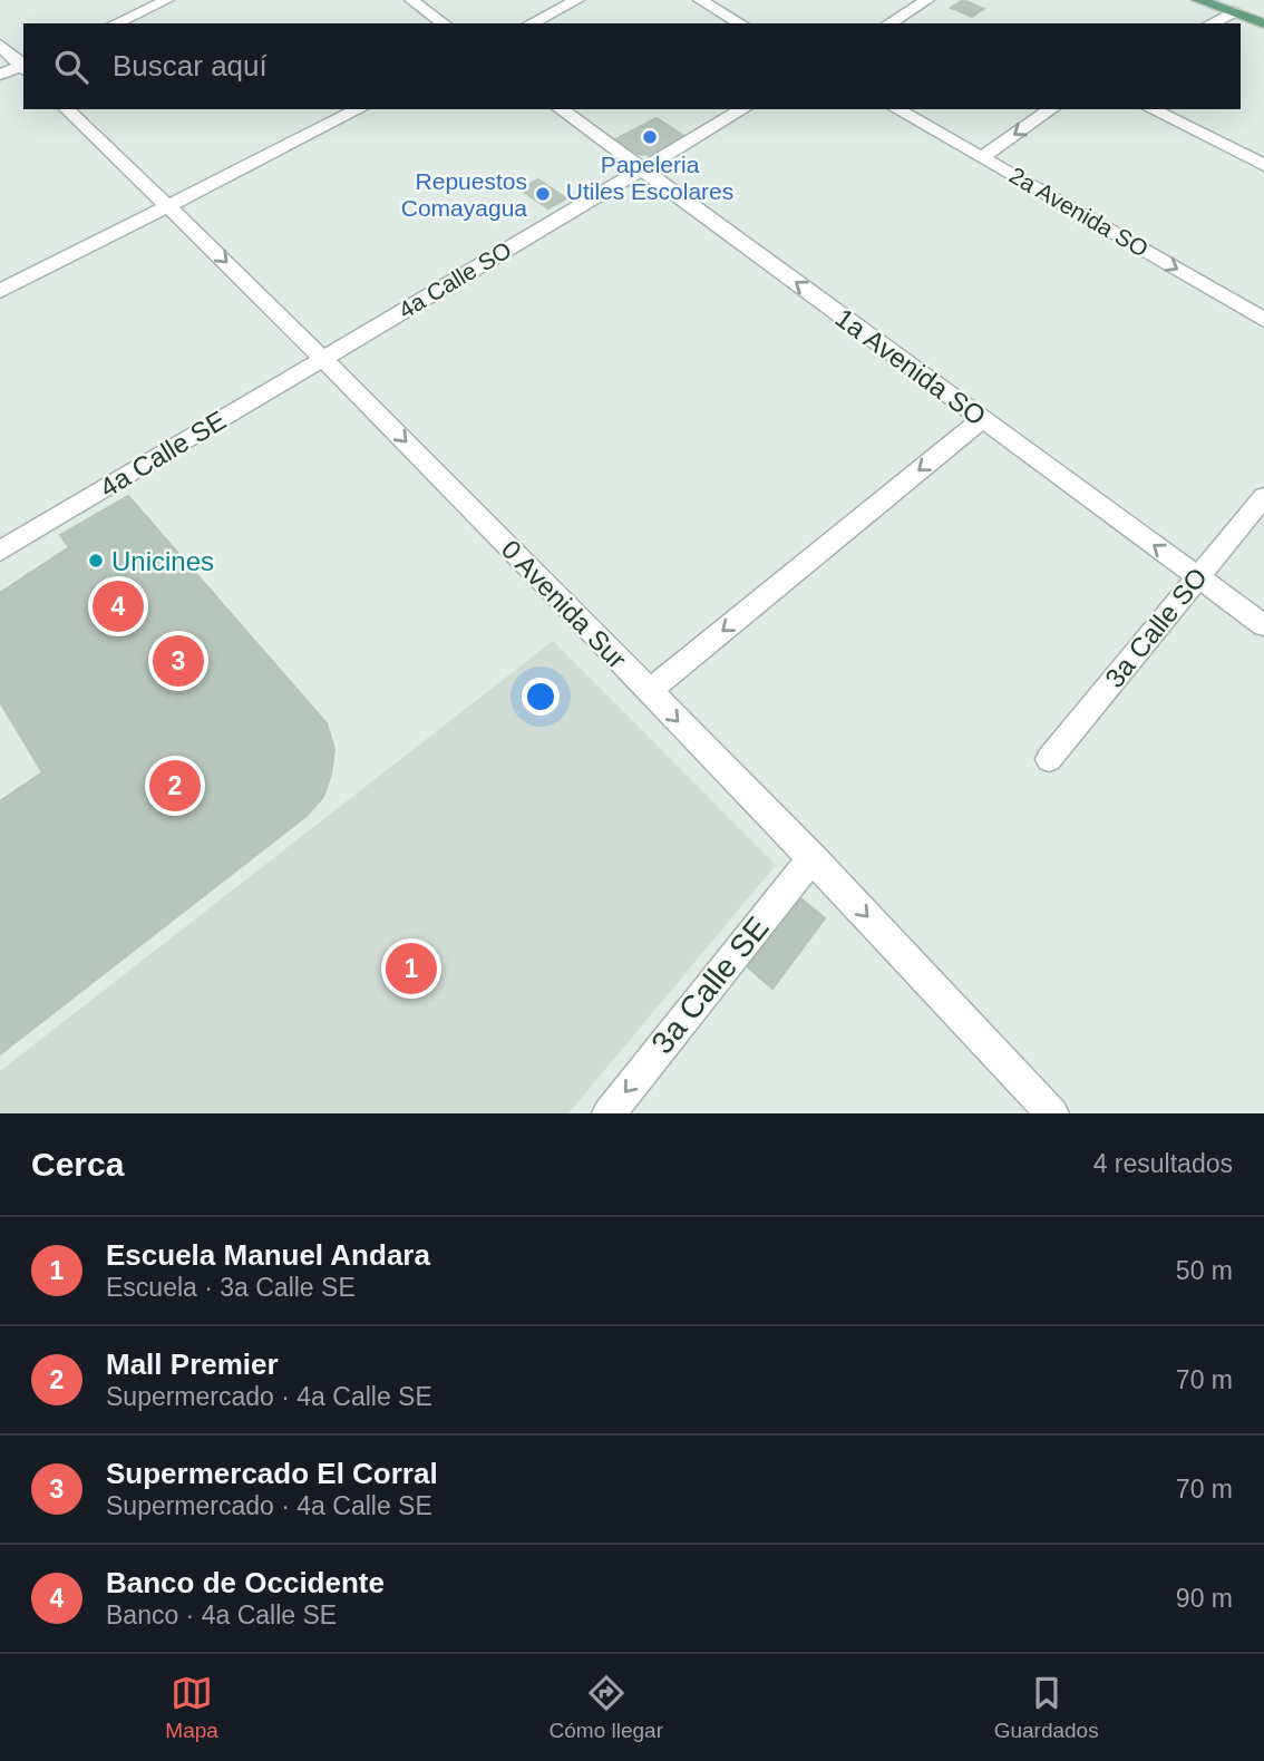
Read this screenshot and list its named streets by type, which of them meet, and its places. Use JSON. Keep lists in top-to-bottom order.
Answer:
{
  "streets": {
    "street": [
      "2a Avenida SO",
      "4a Calle SO",
      "1a Avenida SO",
      "4a Calle SE",
      "0 Avenida Sur",
      "3a Calle SO",
      "3a Calle SE"
    ]
  },
  "crossings": [
    ["4a Calle SO", "1a Avenida SO"],
    ["4a Calle SO", "4a Calle SE"],
    ["4a Calle SO", "0 Avenida Sur"],
    ["1a Avenida SO", "3a Calle SO"],
    ["4a Calle SE", "0 Avenida Sur"],
    ["0 Avenida Sur", "3a Calle SE"]
  ],
  "one_way": ["1a Avenida SO", "0 Avenida Sur", "3a Calle SE"],
  "places": ["Papeleria Utiles Escolares", "Repuestos Comayagua", "Unicines"],
  "page": {
    "search": "Buscar aquí",
    "pins": [
      "4",
      "3",
      "2",
      "1"
    ],
    "heading": ["Cerca", "4 resultados"],
    "list": [
      {
        "mark": "1",
        "name": "Escuela Manuel Andara",
        "note": "Escuela · 3a Calle SE",
        "value": "50 m"
      },
      {
        "mark": "2",
        "name": "Mall Premier",
        "note": "Supermercado · 4a Calle SE",
        "value": "70 m"
      },
      {
        "mark": "3",
        "name": "Supermercado El Corral",
        "note": "Supermercado · 4a Calle SE",
        "value": "70 m"
      },
      {
        "mark": "4",
        "name": "Banco de Occidente",
        "note": "Banco · 4a Calle SE",
        "value": "90 m"
      }
    ],
    "nav": ["Mapa", "Cómo llegar", "Guardados"]
  }
}
